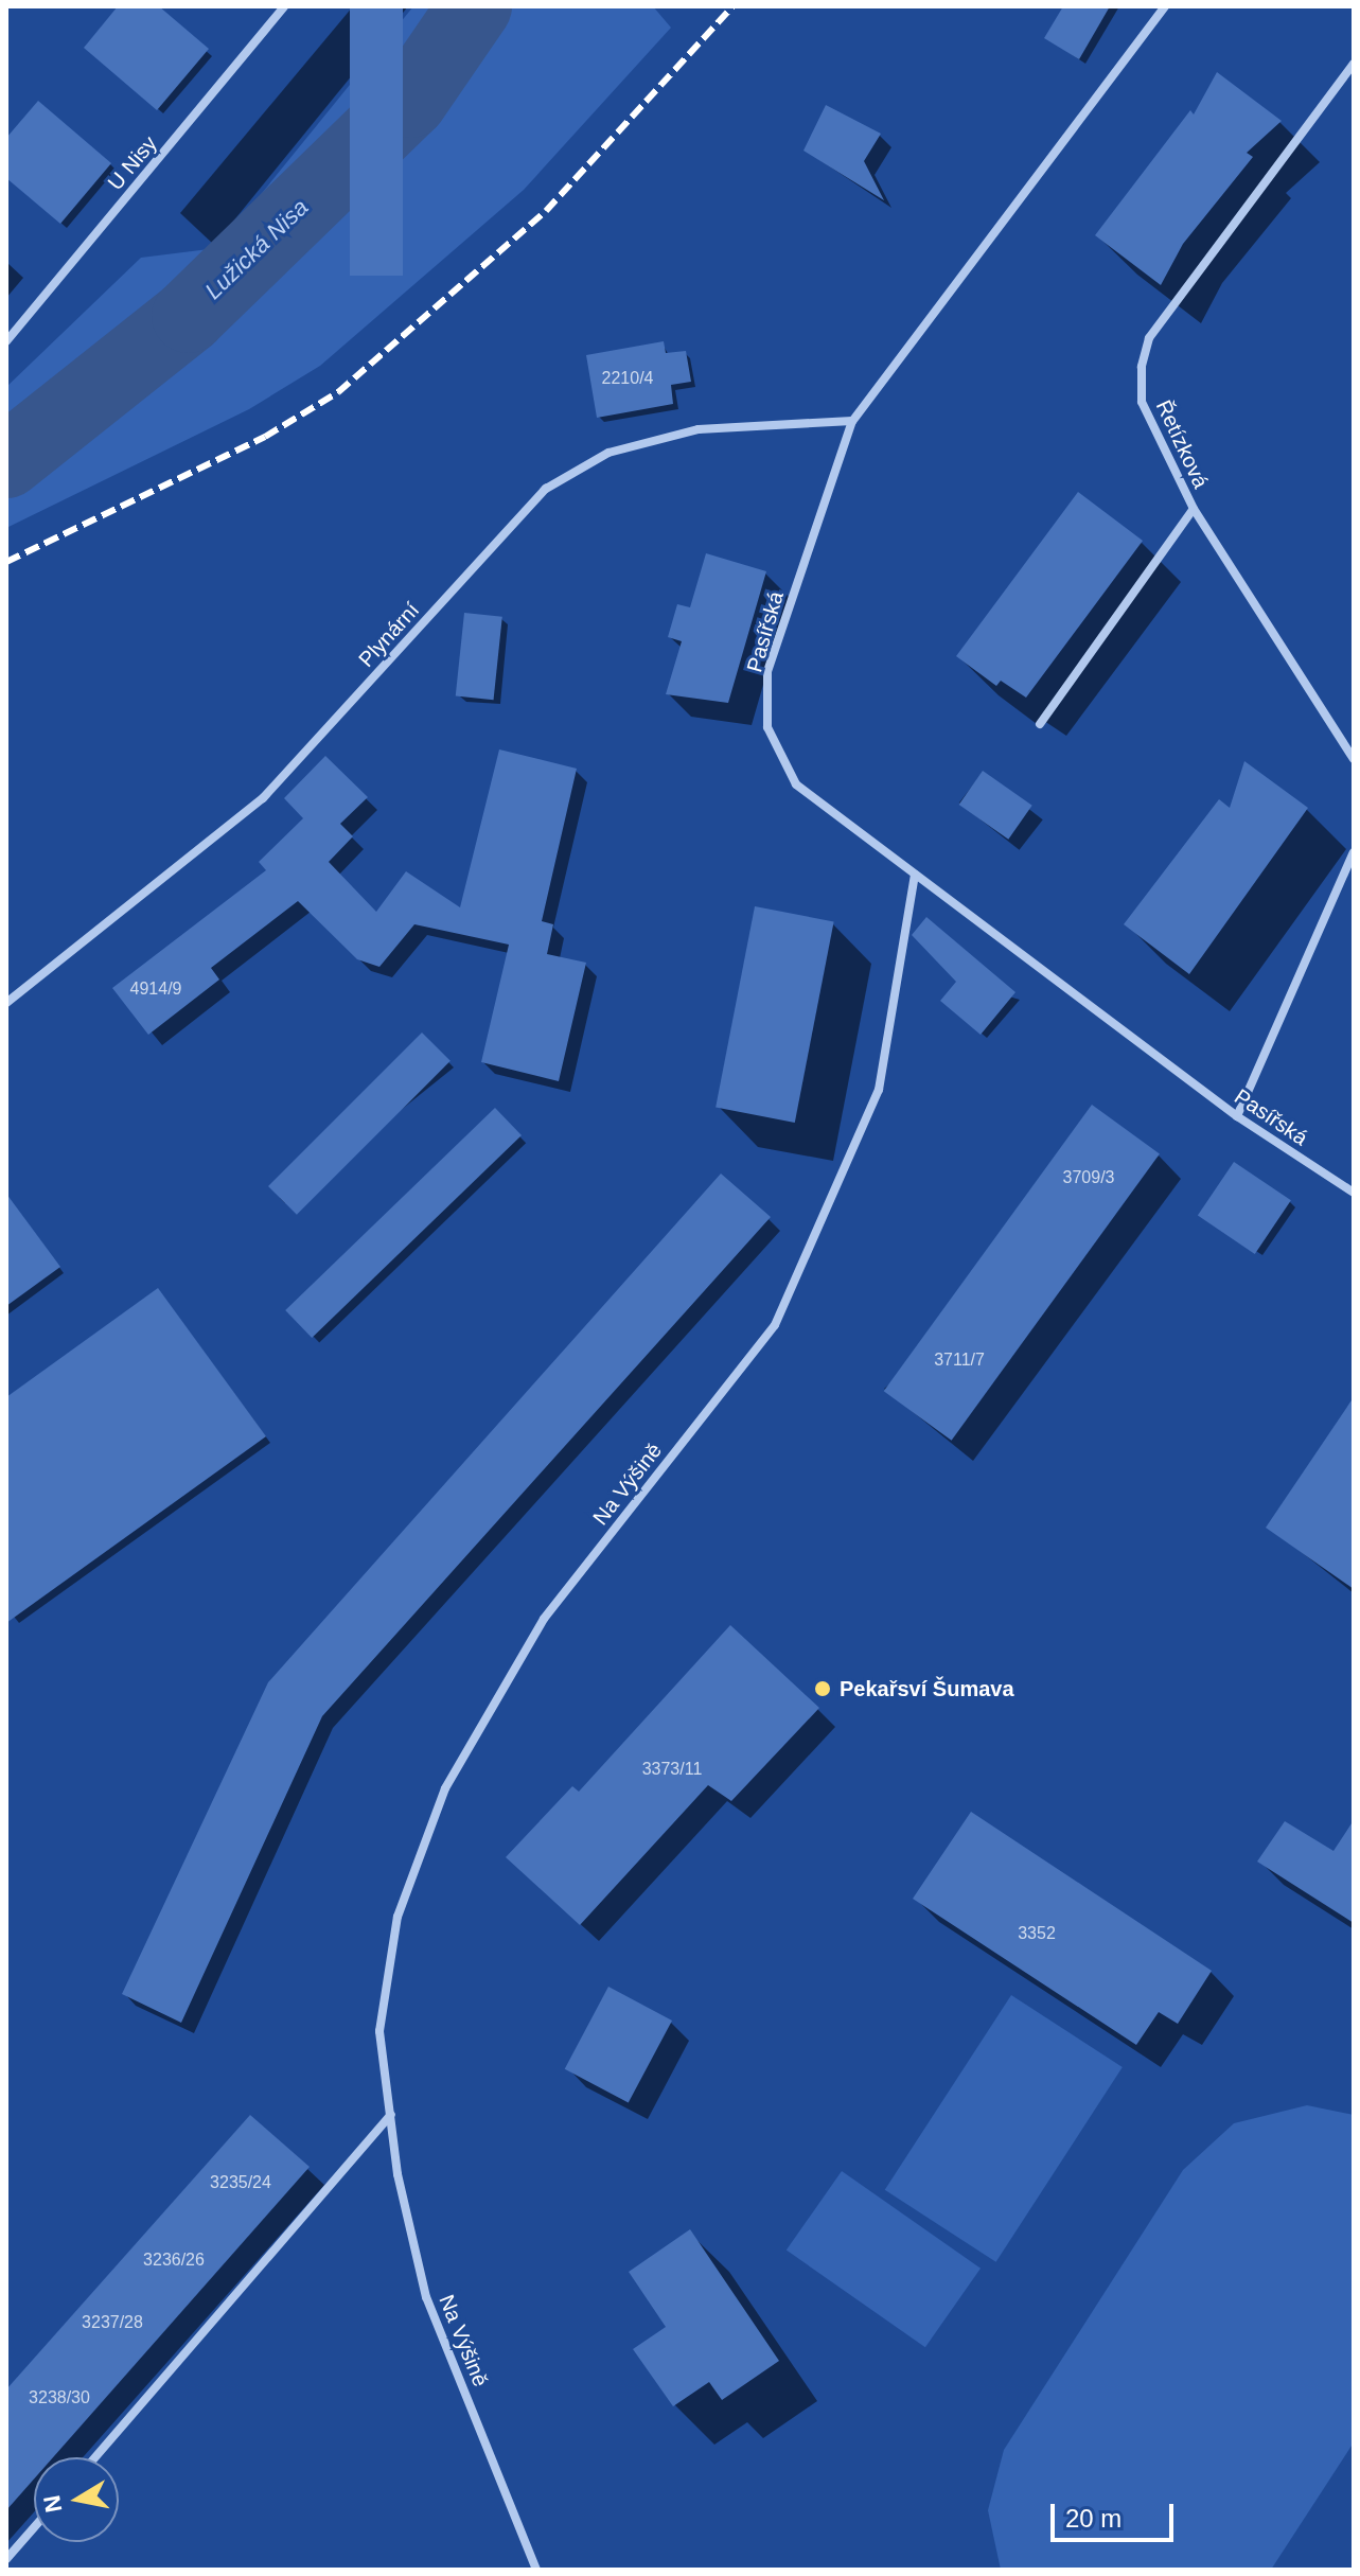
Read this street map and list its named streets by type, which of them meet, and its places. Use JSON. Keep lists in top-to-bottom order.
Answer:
{
  "streets": {
    "street": [
      "U Nisy",
      "Řetízková",
      "Pasířská",
      "Plynární",
      "Na Výšině"
    ]
  },
  "crossings": [
    ["Pasířská", "Plynární"],
    ["Pasířská", "Na Výšině"]
  ],
  "water": ["Lužická Nisa"],
  "places": ["Pekařsví Šumava"],
  "house_numbers": [
    "2210/4",
    "4914/9",
    "3709/3",
    "3711/7",
    "3373/11",
    "3352",
    "3235/24",
    "3236/26",
    "3237/28",
    "3238/30"
  ],
  "scale_bar": "20 m",
  "north": "left"
}
